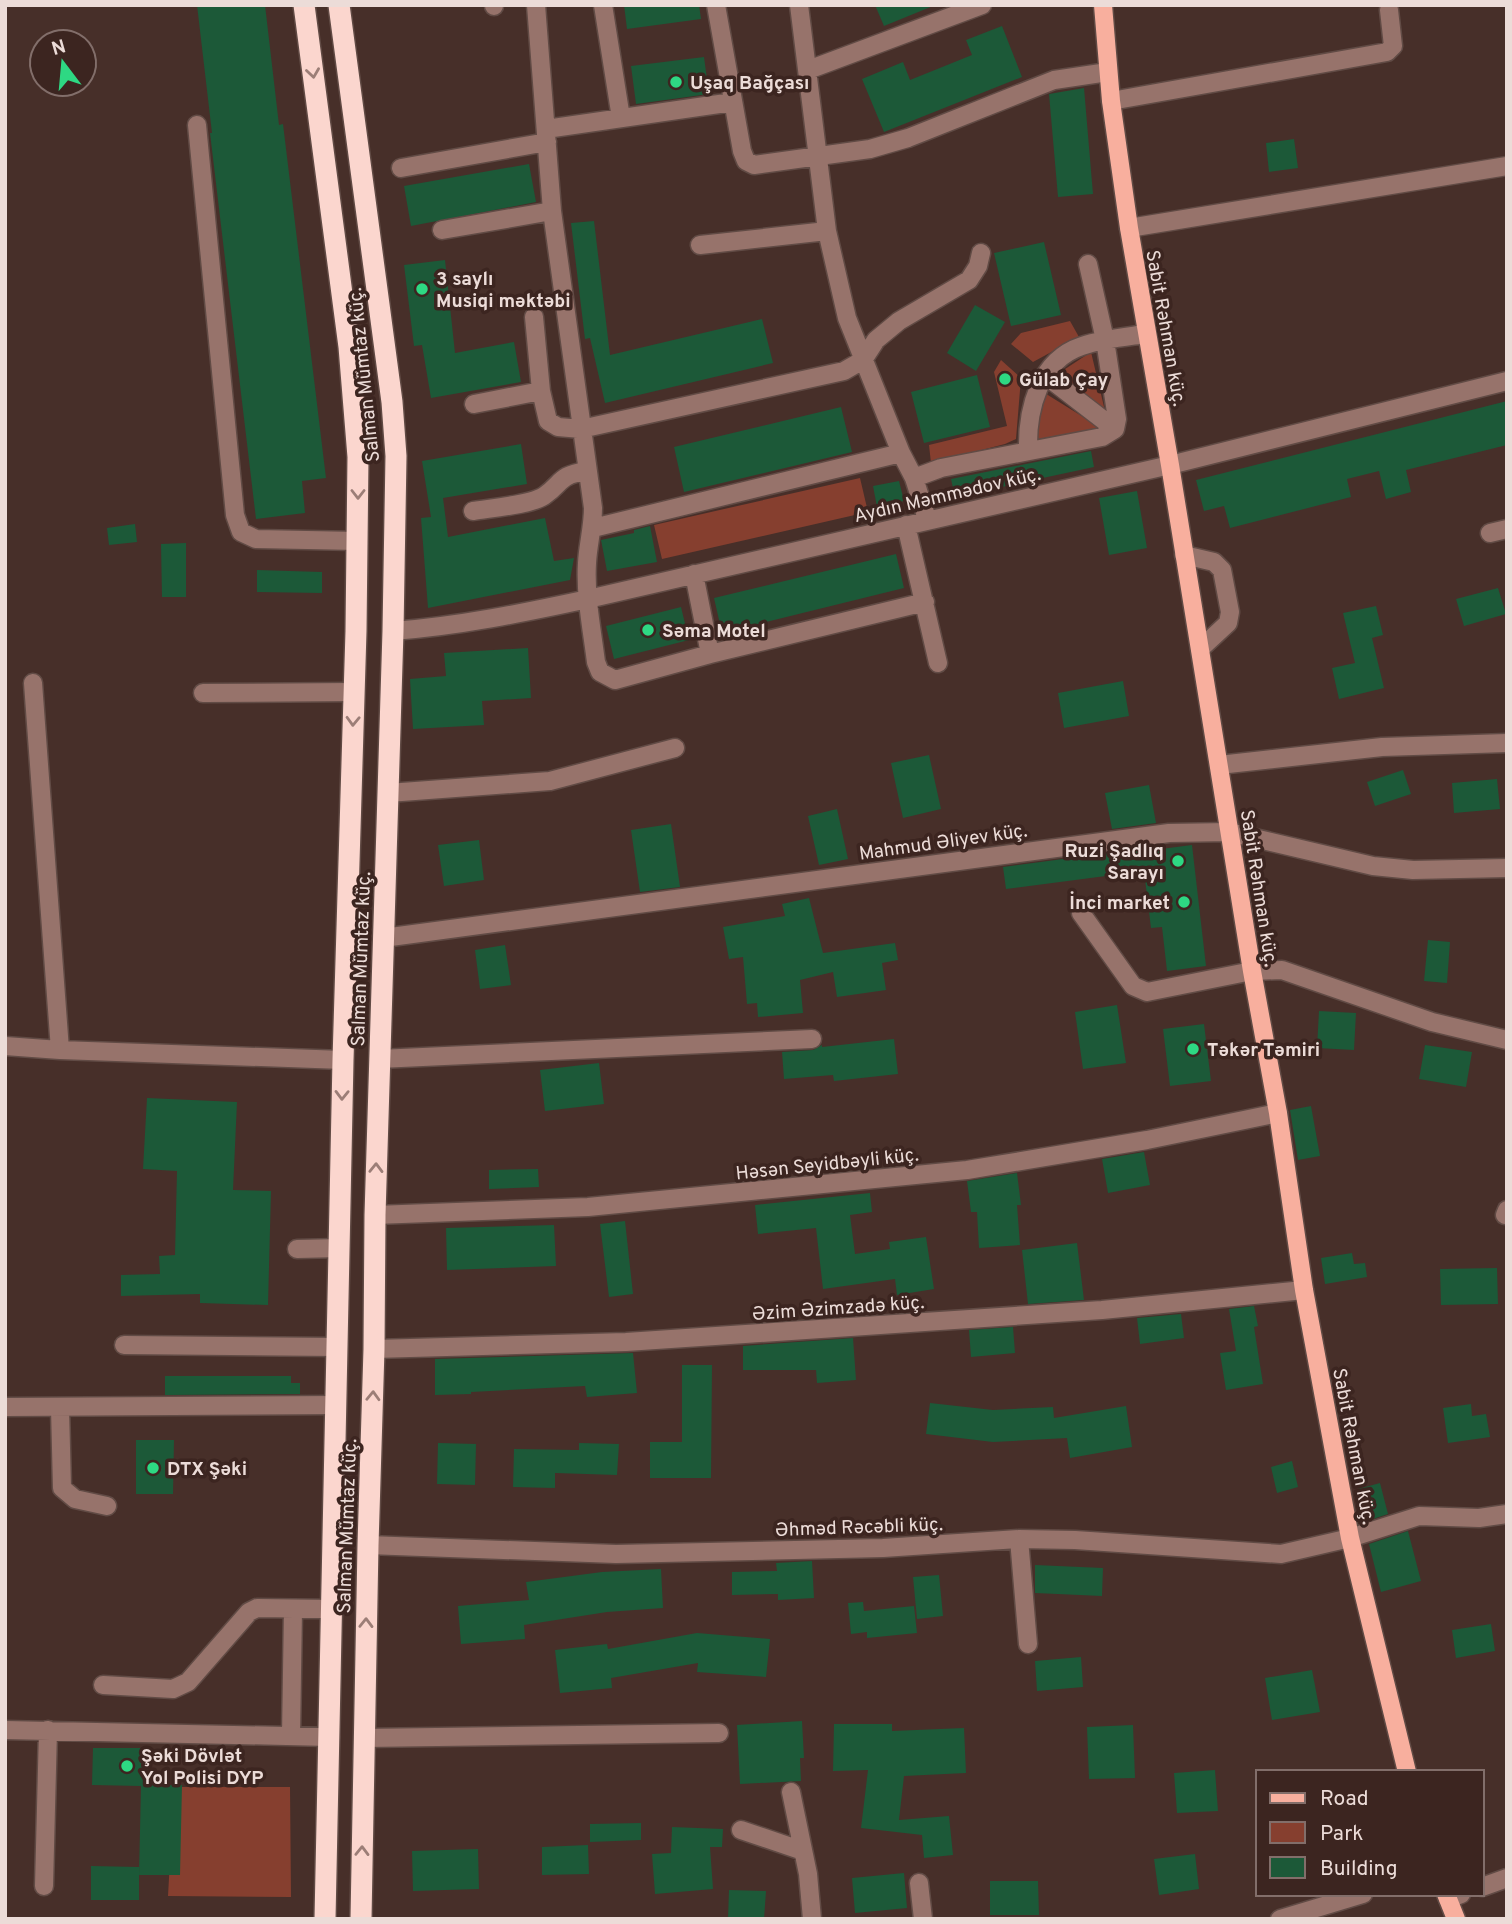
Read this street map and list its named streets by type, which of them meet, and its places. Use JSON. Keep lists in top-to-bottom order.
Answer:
{
  "streets": {
    "highway": ["Salman Mümtaz küç."],
    "main road": ["Sabit Rəhman küç."],
    "street": [
      "Aydın Məmmədov küç.",
      "Mahmud Əliyev küç.",
      "Həsən Seyidbəyli küç.",
      "Əzim Əzimzadə küç.",
      "Əhməd Rəcəbli küç."
    ]
  },
  "crossings": [
    ["Sabit Rəhman küç.", "Aydın Məmmədov küç."],
    ["Sabit Rəhman küç.", "Mahmud Əliyev küç."],
    ["Sabit Rəhman küç.", "Həsən Seyidbəyli küç."],
    ["Sabit Rəhman küç.", "Əzim Əzimzadə küç."],
    ["Sabit Rəhman küç.", "Əhməd Rəcəbli küç."],
    ["Salman Mümtaz küç.", "Aydın Məmmədov küç."],
    ["Salman Mümtaz küç.", "Mahmud Əliyev küç."],
    ["Salman Mümtaz küç.", "Həsən Seyidbəyli küç."],
    ["Salman Mümtaz küç.", "Əzim Əzimzadə küç."],
    ["Salman Mümtaz küç.", "Əhməd Rəcəbli küç."]
  ],
  "places": [
    "Uşaq Bağçası",
    "3 saylı Musiqi məktəbi",
    "Gülab Çay",
    "Səma Motel",
    "Ruzi Şadlıq Sarayı",
    "İnci market",
    "Təkər Təmiri",
    "DTX Şəki",
    "Şəki Dövlət Yol Polisi DYP"
  ],
  "legend": ["Road", "Park", "Building"],
  "north": "top"
}
